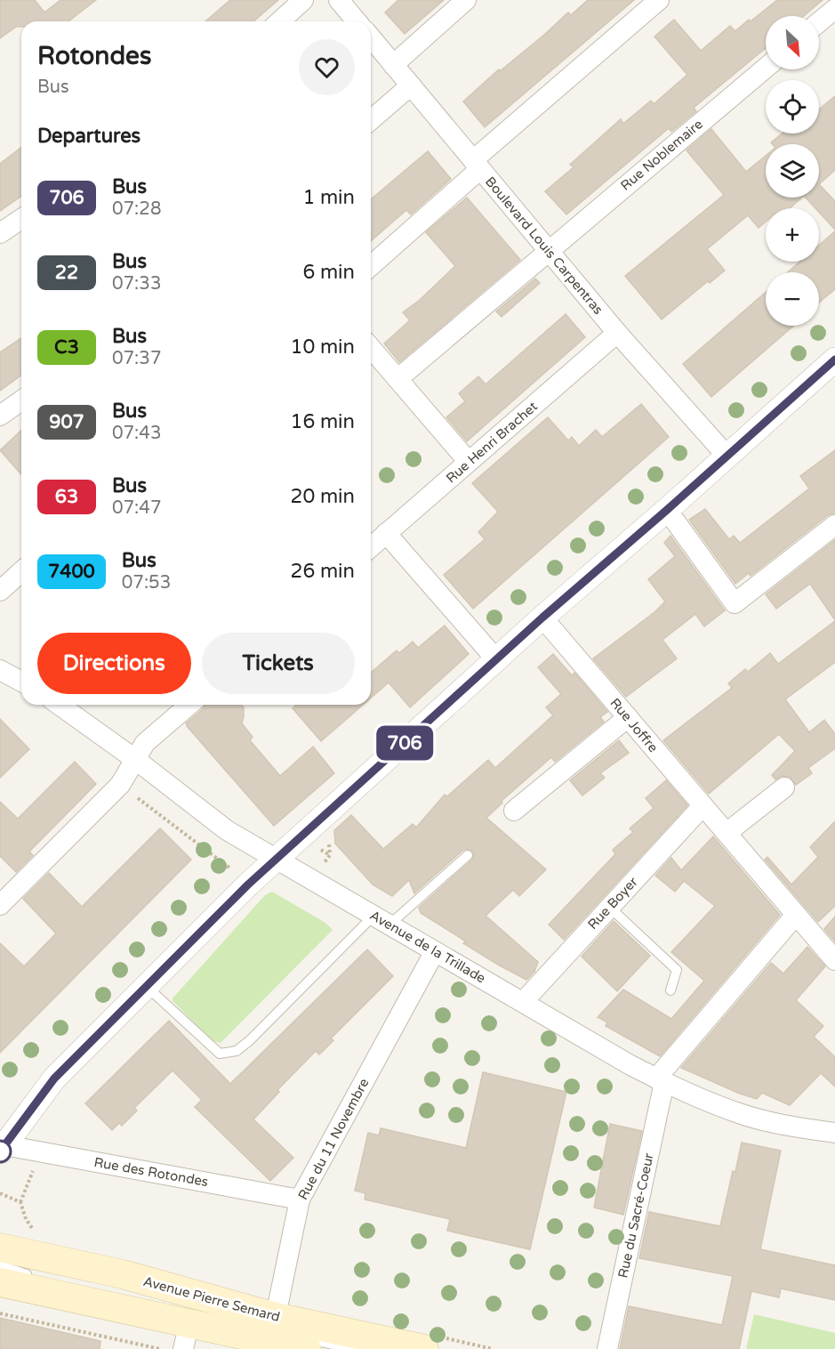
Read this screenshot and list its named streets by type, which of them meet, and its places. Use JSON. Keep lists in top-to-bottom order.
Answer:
{
  "streets": {
    "main road": ["Avenue Pierre Semard"],
    "street": [
      "Rue Noblemaire",
      "Boulevard Louis Carpentras",
      "Rue Henri Brachet",
      "Rue Joffre",
      "Rue Boyer",
      "Avenue de la Trillade",
      "Rue du 11 Novembre",
      "Rue des Rotondes",
      "Rue du Sacré-Coeur"
    ]
  },
  "crossings": [
    ["Rue Noblemaire", "Boulevard Louis Carpentras"],
    ["Boulevard Louis Carpentras", "Rue Henri Brachet"],
    ["Rue Joffre", "Rue Boyer"],
    ["Rue Boyer", "Avenue de la Trillade"],
    ["Avenue de la Trillade", "Rue du 11 Novembre"],
    ["Avenue de la Trillade", "Rue du Sacré-Coeur"],
    ["Rue du 11 Novembre", "Rue des Rotondes"],
    ["Rue du 11 Novembre", "Avenue Pierre Semard"]
  ],
  "lines": ["bus line 706"],
  "north": "bottom right",
  "page": {
    "on_map": "706",
    "map_buttons": ["+", "−"],
    "heading": [
      ["Rotondes", "Bus"],
      "Departures"
    ],
    "list": [
      {
        "mark": "706",
        "name": "Bus",
        "note": "07:28",
        "value": "1 min"
      },
      {
        "mark": "22",
        "name": "Bus",
        "note": "07:33",
        "value": "6 min"
      },
      {
        "mark": "C3",
        "name": "Bus",
        "note": "07:37",
        "value": "10 min"
      },
      {
        "mark": "907",
        "name": "Bus",
        "note": "07:43",
        "value": "16 min"
      },
      {
        "mark": "63",
        "name": "Bus",
        "note": "07:47",
        "value": "20 min"
      },
      {
        "mark": "7400",
        "name": "Bus",
        "note": "07:53",
        "value": "26 min"
      }
    ],
    "buttons": ["Directions", "Tickets"]
  }
}
